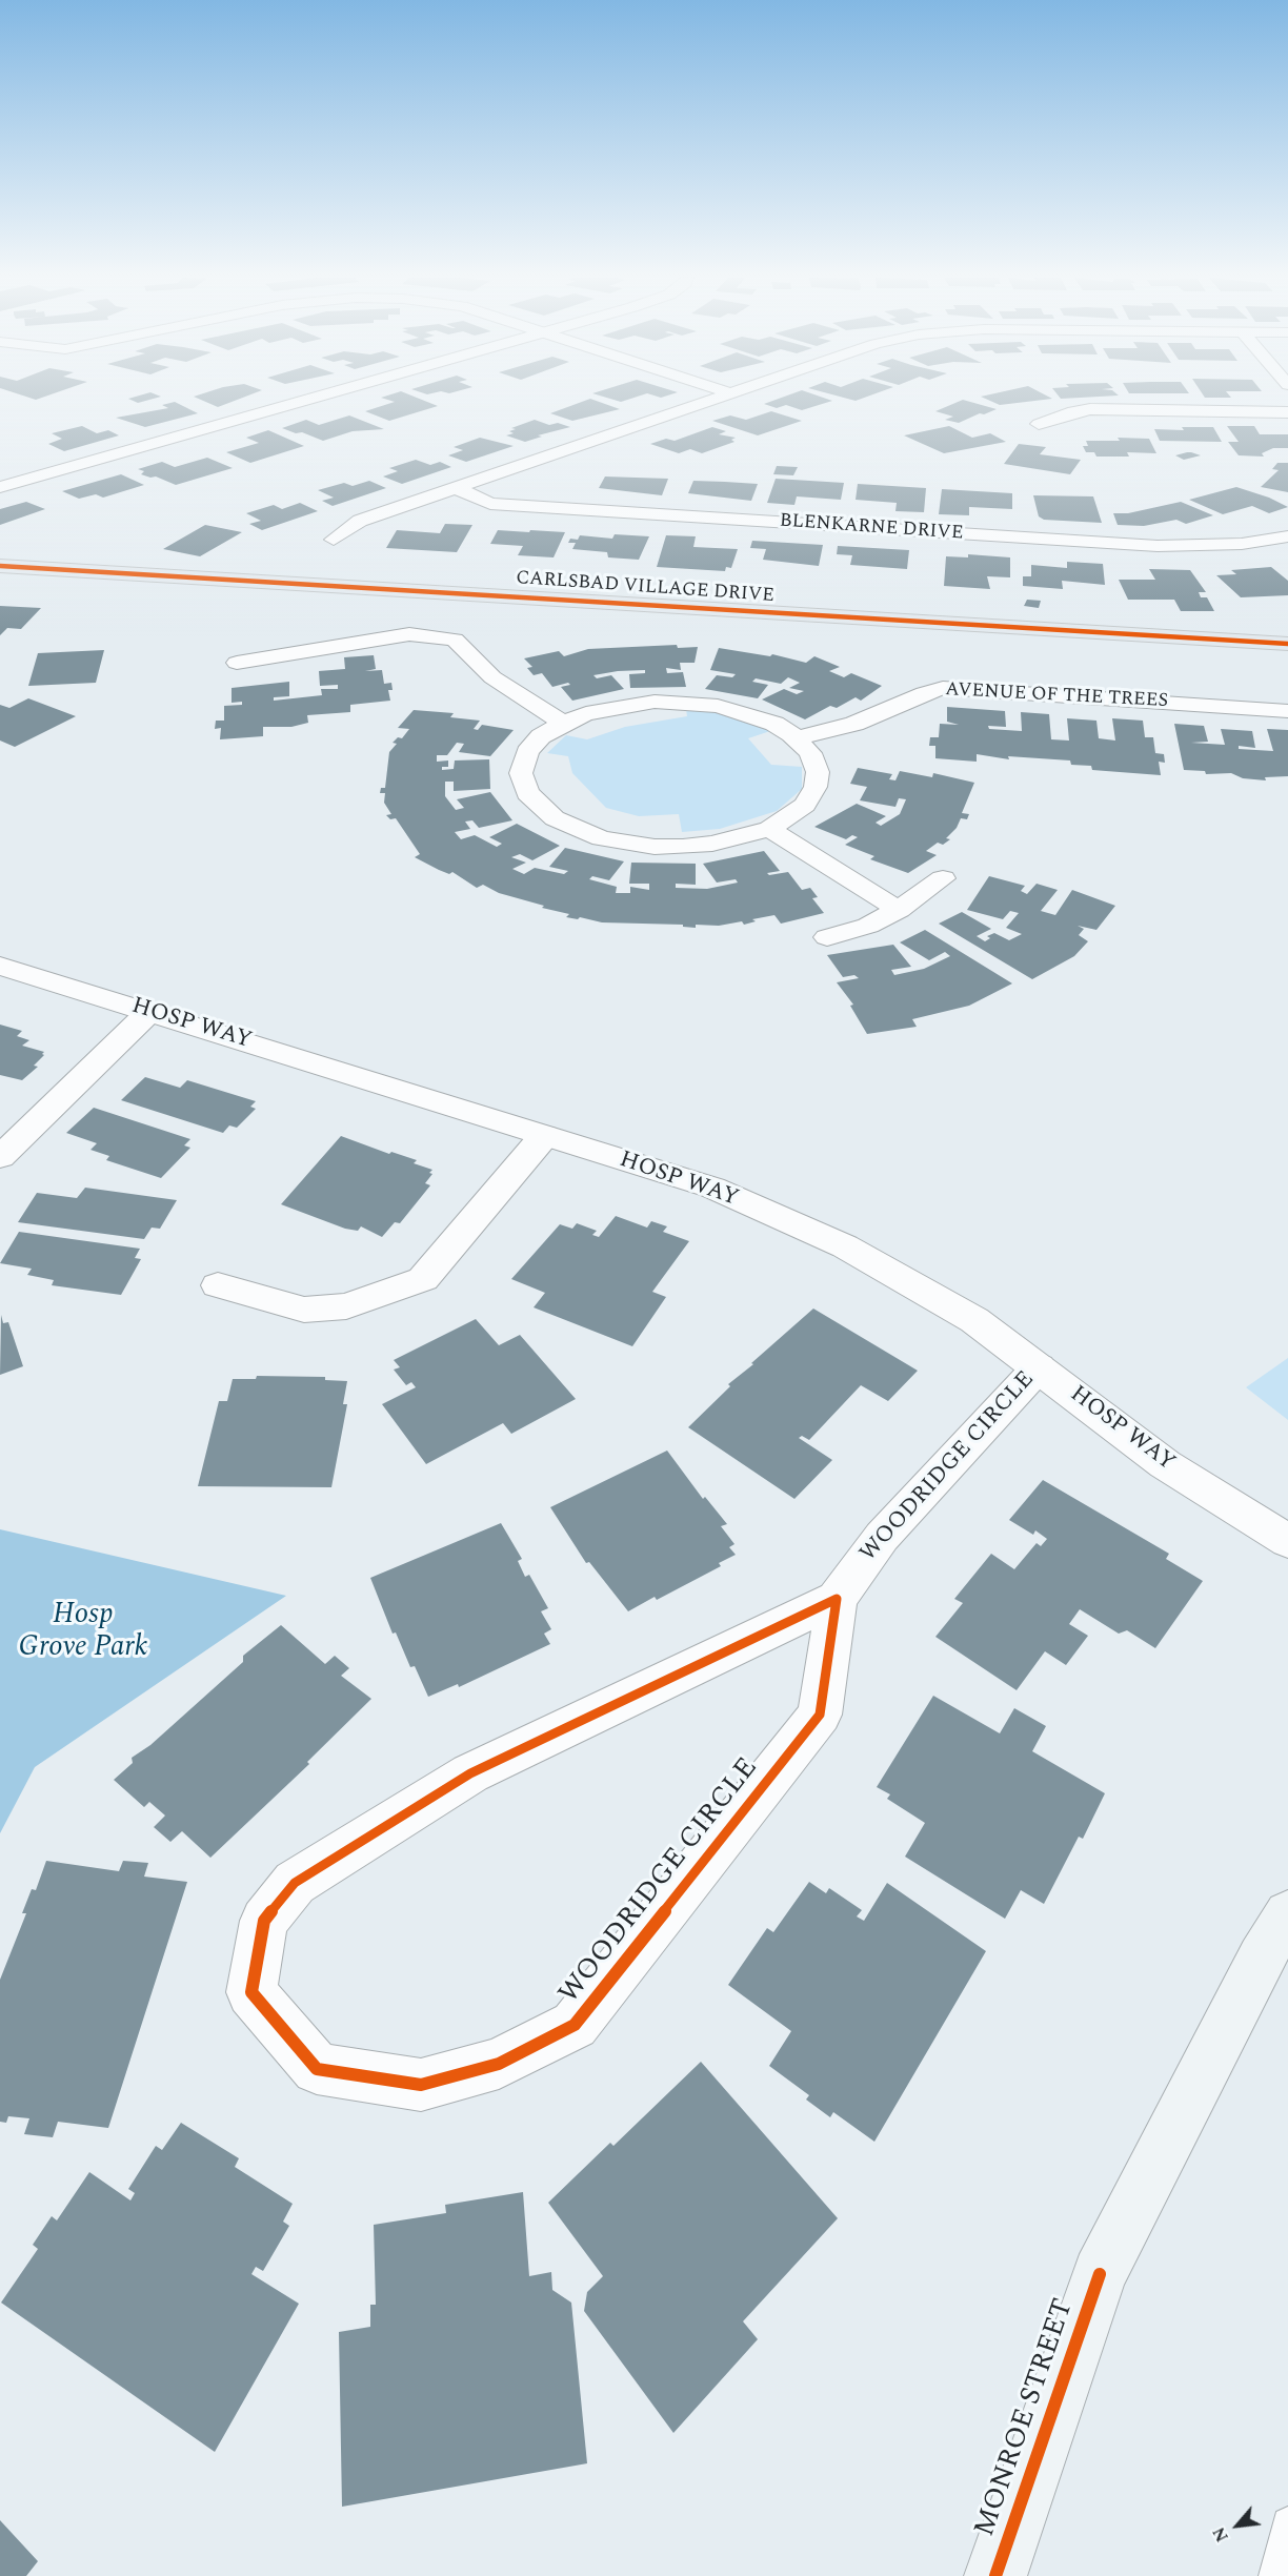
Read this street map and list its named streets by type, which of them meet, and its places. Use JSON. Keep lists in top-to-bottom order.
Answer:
{
  "streets": {
    "main road": ["CARLSBAD VILLAGE DRIVE", "MONROE STREET"],
    "street": [
      "BLENKARNE DRIVE",
      "AVENUE OF THE TREES",
      "HOSP WAY",
      "WOODRIDGE CIRCLE"
    ]
  },
  "crossings": [
    ["HOSP WAY", "WOODRIDGE CIRCLE"]
  ],
  "parks": ["Hosp Grove Park"],
  "north": "bottom left"
}
